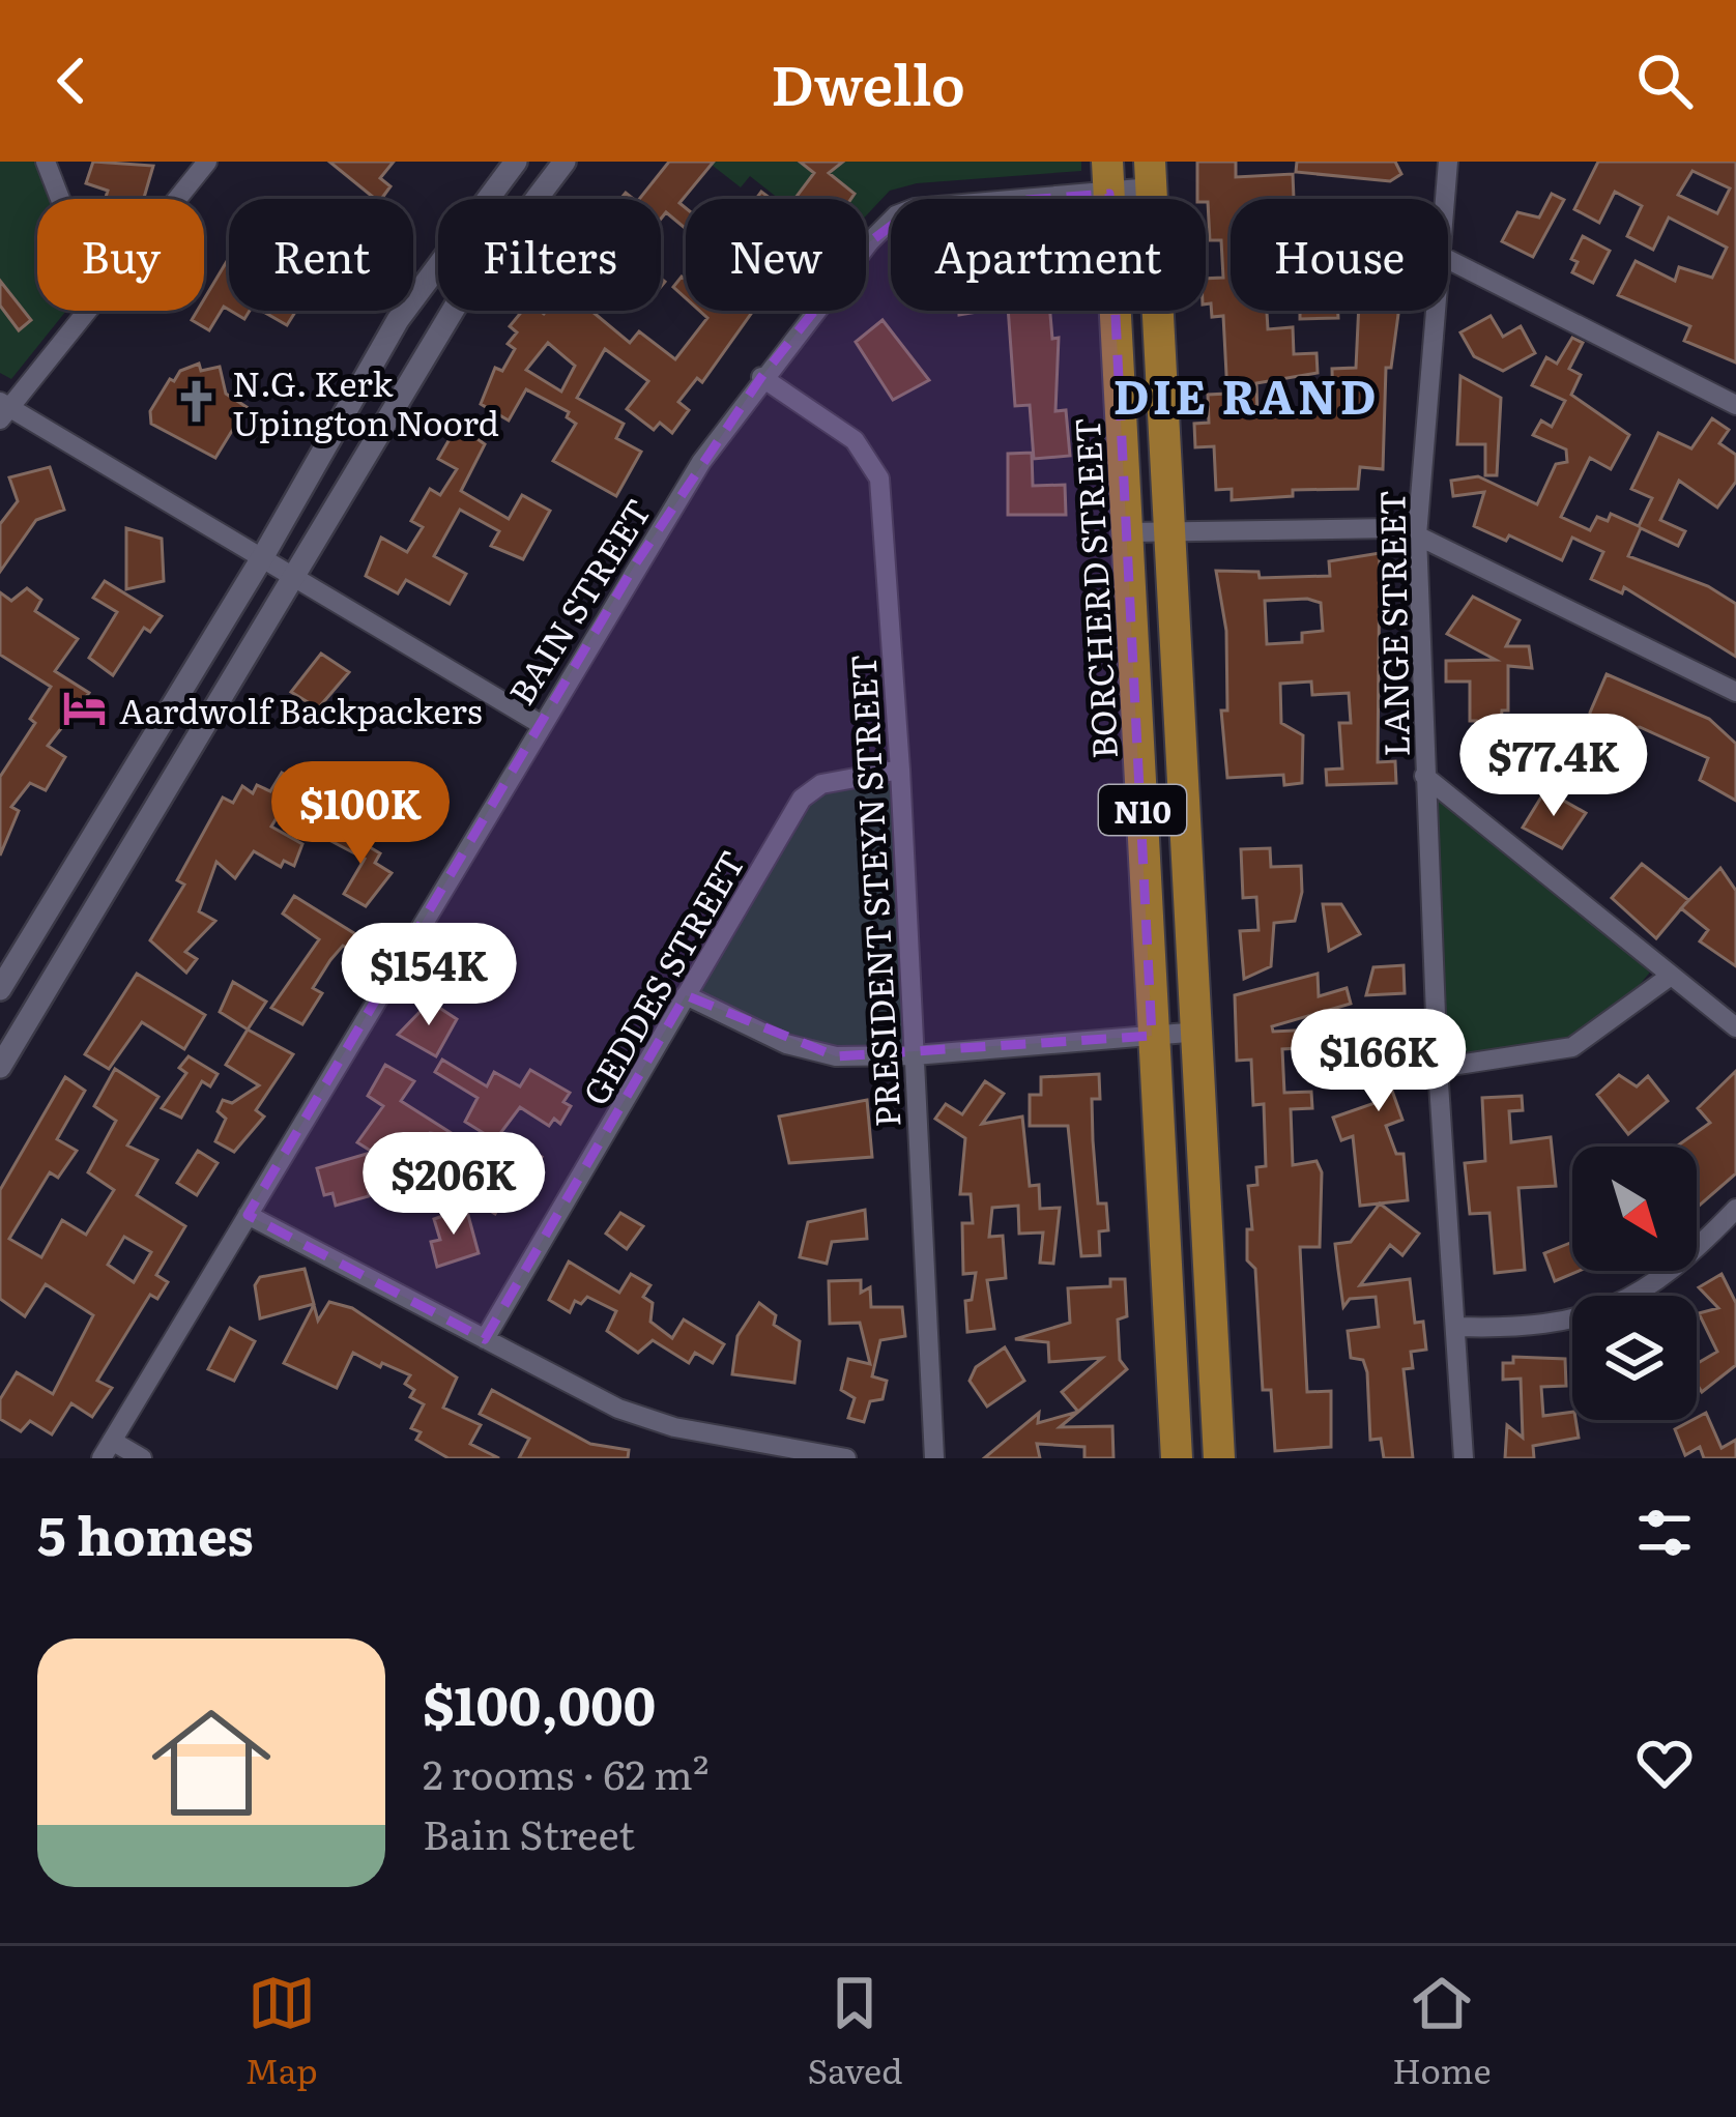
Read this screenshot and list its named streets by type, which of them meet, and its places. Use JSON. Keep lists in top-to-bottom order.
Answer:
{
  "streets": {
    "highway": ["BORCHERD STREET", "N10"],
    "street": [
      "BAIN STREET",
      "LANGE STREET",
      "PRESIDENT STEYN STREET",
      "GEDDES STREET"
    ]
  },
  "crossings": [
    ["BORCHERD STREET", "BAIN STREET"],
    ["BAIN STREET", "N10"],
    ["BAIN STREET", "PRESIDENT STEYN STREET"],
    ["PRESIDENT STEYN STREET", "GEDDES STREET"]
  ],
  "districts": ["DIE RAND"],
  "places": {
    "church": ["N.G. Kerk Upington Noord"],
    "hotel": ["Aardwolf Backpackers"]
  },
  "north": "bottom right",
  "page": {
    "header": "Dwello",
    "chip": [
      "Buy",
      "Rent",
      "Filters",
      "New",
      "Apartment",
      "House"
    ],
    "price": [
      "$77.4K",
      "$100K",
      "$154K",
      "$166K",
      "$206K"
    ],
    "heading": "5 homes",
    "list": [
      {
        "name": "$100,000",
        "note": "2 rooms · 62 m² · Bain Street"
      }
    ],
    "tabs": ["Map", "Saved", "Home"]
  }
}
